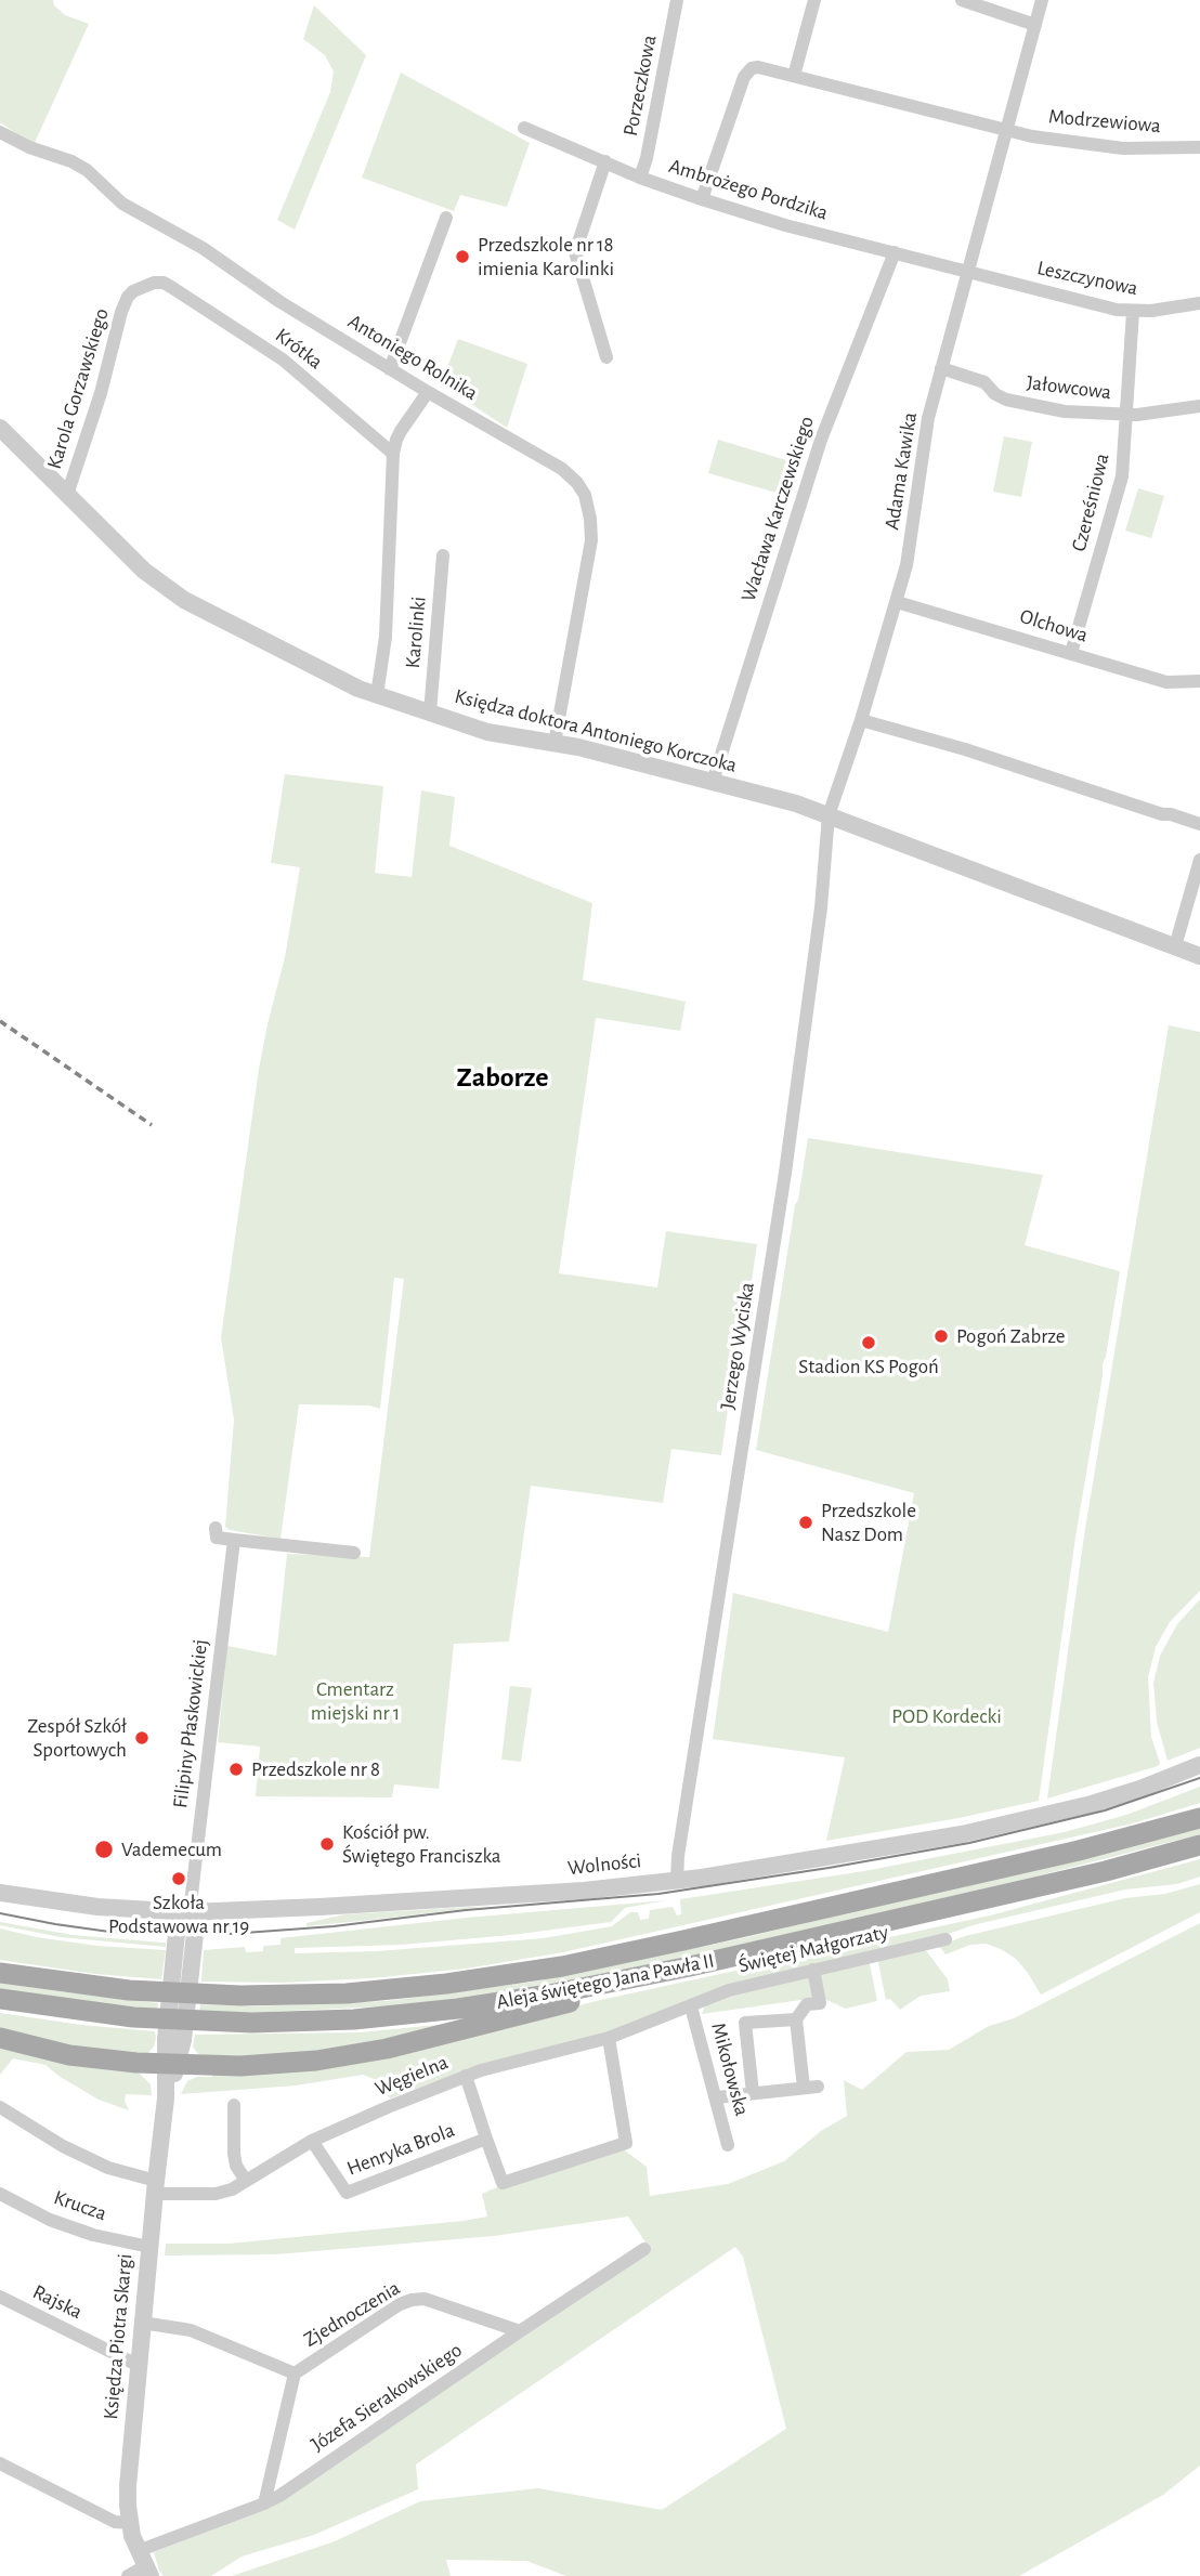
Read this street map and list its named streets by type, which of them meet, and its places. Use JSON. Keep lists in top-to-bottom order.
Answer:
{
  "streets": {
    "main road": ["Aleja świętego Jana Pawła II"],
    "street": [
      "Porzeczkowa",
      "Modrzewiowa",
      "Ambrożego Pordzika",
      "Leszczynowa",
      "Krótka",
      "Antoniego Rolnika",
      "Jałowcowa",
      "Karola Gorzawskiego",
      "Adama Kawika",
      "Czereśniowa",
      "Wacława Karczewskiego",
      "Olchowa",
      "Karolinki",
      "Księdza doktora Antoniego Korczoka",
      "Jerzego Wyciska",
      "Filipiny Płaskowickiej",
      "Wolności",
      "Świętej Małgorzaty",
      "Mikołowska",
      "Węgielna",
      "Henryka Brola",
      "Krucza",
      "Rajska",
      "Zjednoczenia",
      "Księdza Piotra Skargi",
      "Józefa Sierakowskiego"
    ]
  },
  "crossings": [
    ["Porzeczkowa", "Ambrożego Pordzika"],
    ["Modrzewiowa", "Adama Kawika"],
    ["Ambrożego Pordzika", "Leszczynowa"],
    ["Ambrożego Pordzika", "Adama Kawika"],
    ["Ambrożego Pordzika", "Wacława Karczewskiego"],
    ["Leszczynowa", "Adama Kawika"],
    ["Leszczynowa", "Czereśniowa"],
    ["Krótka", "Karola Gorzawskiego"],
    ["Antoniego Rolnika", "Księdza doktora Antoniego Korczoka"],
    ["Jałowcowa", "Adama Kawika"],
    ["Jałowcowa", "Czereśniowa"],
    ["Karola Gorzawskiego", "Księdza doktora Antoniego Korczoka"],
    ["Adama Kawika", "Olchowa"],
    ["Adama Kawika", "Księdza doktora Antoniego Korczoka"],
    ["Adama Kawika", "Jerzego Wyciska"],
    ["Czereśniowa", "Olchowa"],
    ["Wacława Karczewskiego", "Księdza doktora Antoniego Korczoka"],
    ["Karolinki", "Księdza doktora Antoniego Korczoka"],
    ["Księdza doktora Antoniego Korczoka", "Jerzego Wyciska"],
    ["Jerzego Wyciska", "Wolności"],
    ["Filipiny Płaskowickiej", "Wolności"],
    ["Filipiny Płaskowickiej", "Księdza Piotra Skargi"],
    ["Wolności", "Księdza Piotra Skargi"],
    ["Świętej Małgorzaty", "Mikołowska"],
    ["Świętej Małgorzaty", "Węgielna"],
    ["Mikołowska", "Węgielna"],
    ["Węgielna", "Henryka Brola"],
    ["Węgielna", "Księdza Piotra Skargi"],
    ["Krucza", "Księdza Piotra Skargi"],
    ["Rajska", "Księdza Piotra Skargi"],
    ["Zjednoczenia", "Księdza Piotra Skargi"],
    ["Zjednoczenia", "Józefa Sierakowskiego"],
    ["Księdza Piotra Skargi", "Józefa Sierakowskiego"]
  ],
  "districts": ["Zaborze"],
  "parks": ["Cmentarz miejski nr 1", "POD Kordecki"],
  "places": [
    "Przedszkole nr 18 imienia Karolinki",
    "Pogoń Zabrze",
    "Stadion KS Pogoń",
    "Przedszkole Nasz Dom",
    "Zespół Szkół Sportowych",
    "Przedszkole nr 8",
    "Kościół pw. Świętego Franciszka",
    "Vademecum",
    "Szkoła Podstawowa nr 19"
  ]
}
